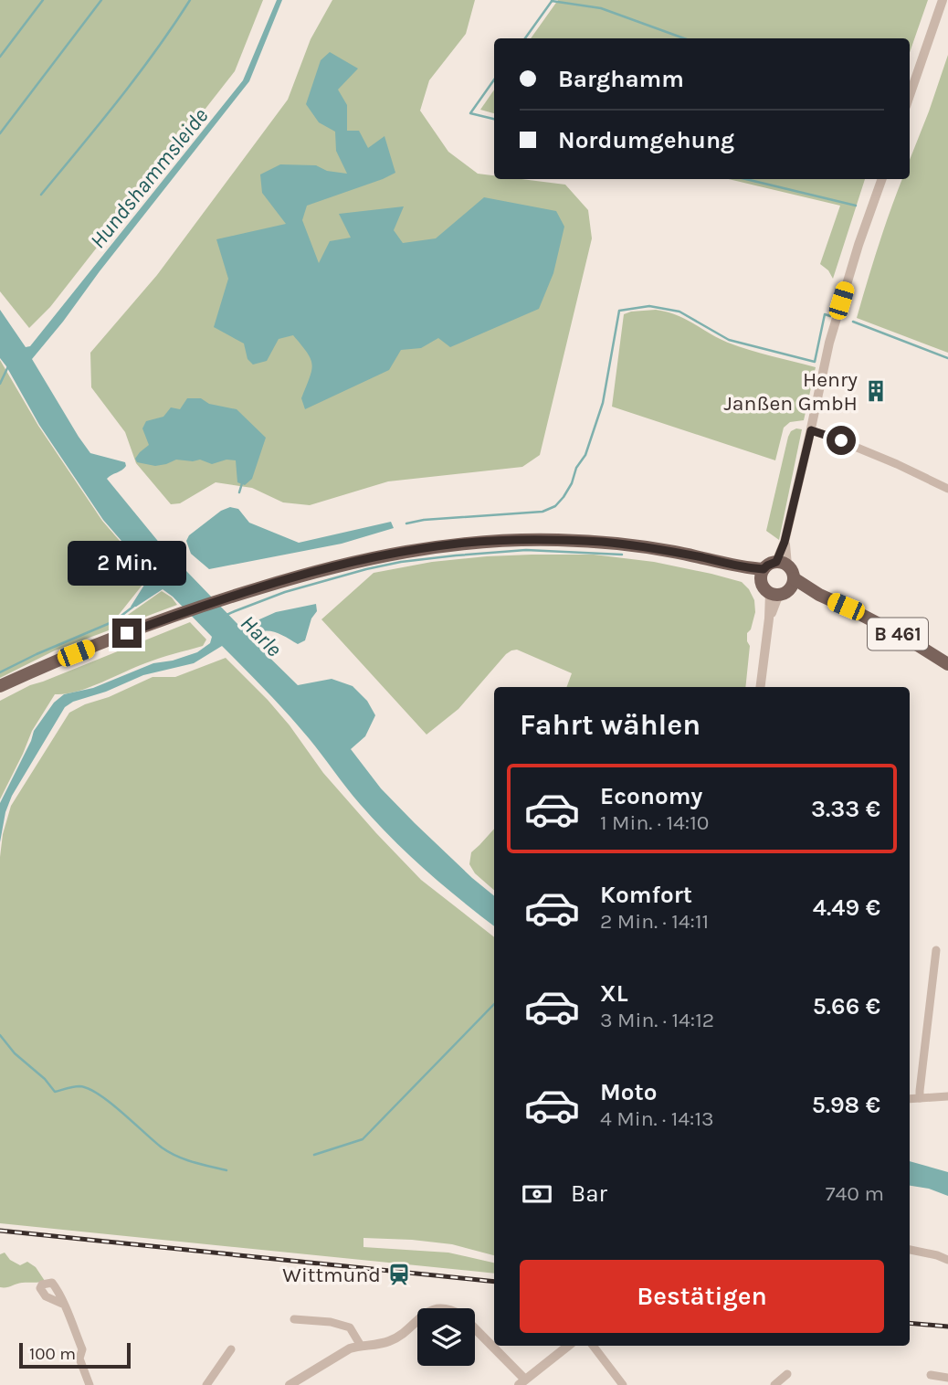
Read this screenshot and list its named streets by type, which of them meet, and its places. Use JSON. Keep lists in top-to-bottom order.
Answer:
{
  "streets": {
    "main road": ["B 461"]
  },
  "water": ["Hundshammsleide", "Harle"],
  "places": {
    "building": ["Henry Janßen GmbH"],
    "station": ["Wittmund"]
  },
  "scale_bar": "100 m",
  "page": {
    "banner": ["Barghamm", "Nordumgehung"],
    "bubble": "2 Min.",
    "heading": "Fahrt wählen",
    "list": [
      {
        "name": "Economy",
        "note": "1 Min. · 14:10",
        "value": "3.33 €"
      },
      {
        "name": "Komfort",
        "note": "2 Min. · 14:11",
        "value": "4.49 €"
      },
      {
        "name": "XL",
        "note": "3 Min. · 14:12",
        "value": "5.66 €"
      },
      {
        "name": "Moto",
        "note": "4 Min. · 14:13",
        "value": "5.98 €"
      }
    ],
    "pay": ["Bar", "740 m"],
    "buttons": "Bestätigen",
    "scale": "100 m"
  }
}
